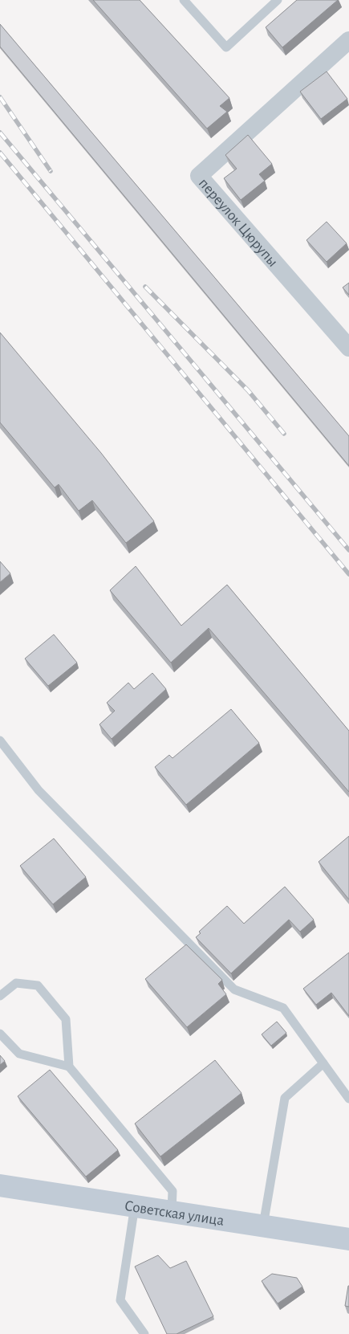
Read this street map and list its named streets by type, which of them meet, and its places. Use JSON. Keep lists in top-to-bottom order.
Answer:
{
  "streets": {
    "main road": ["Советская улица"],
    "street": ["переулок Цюрупы"]
  }
}
